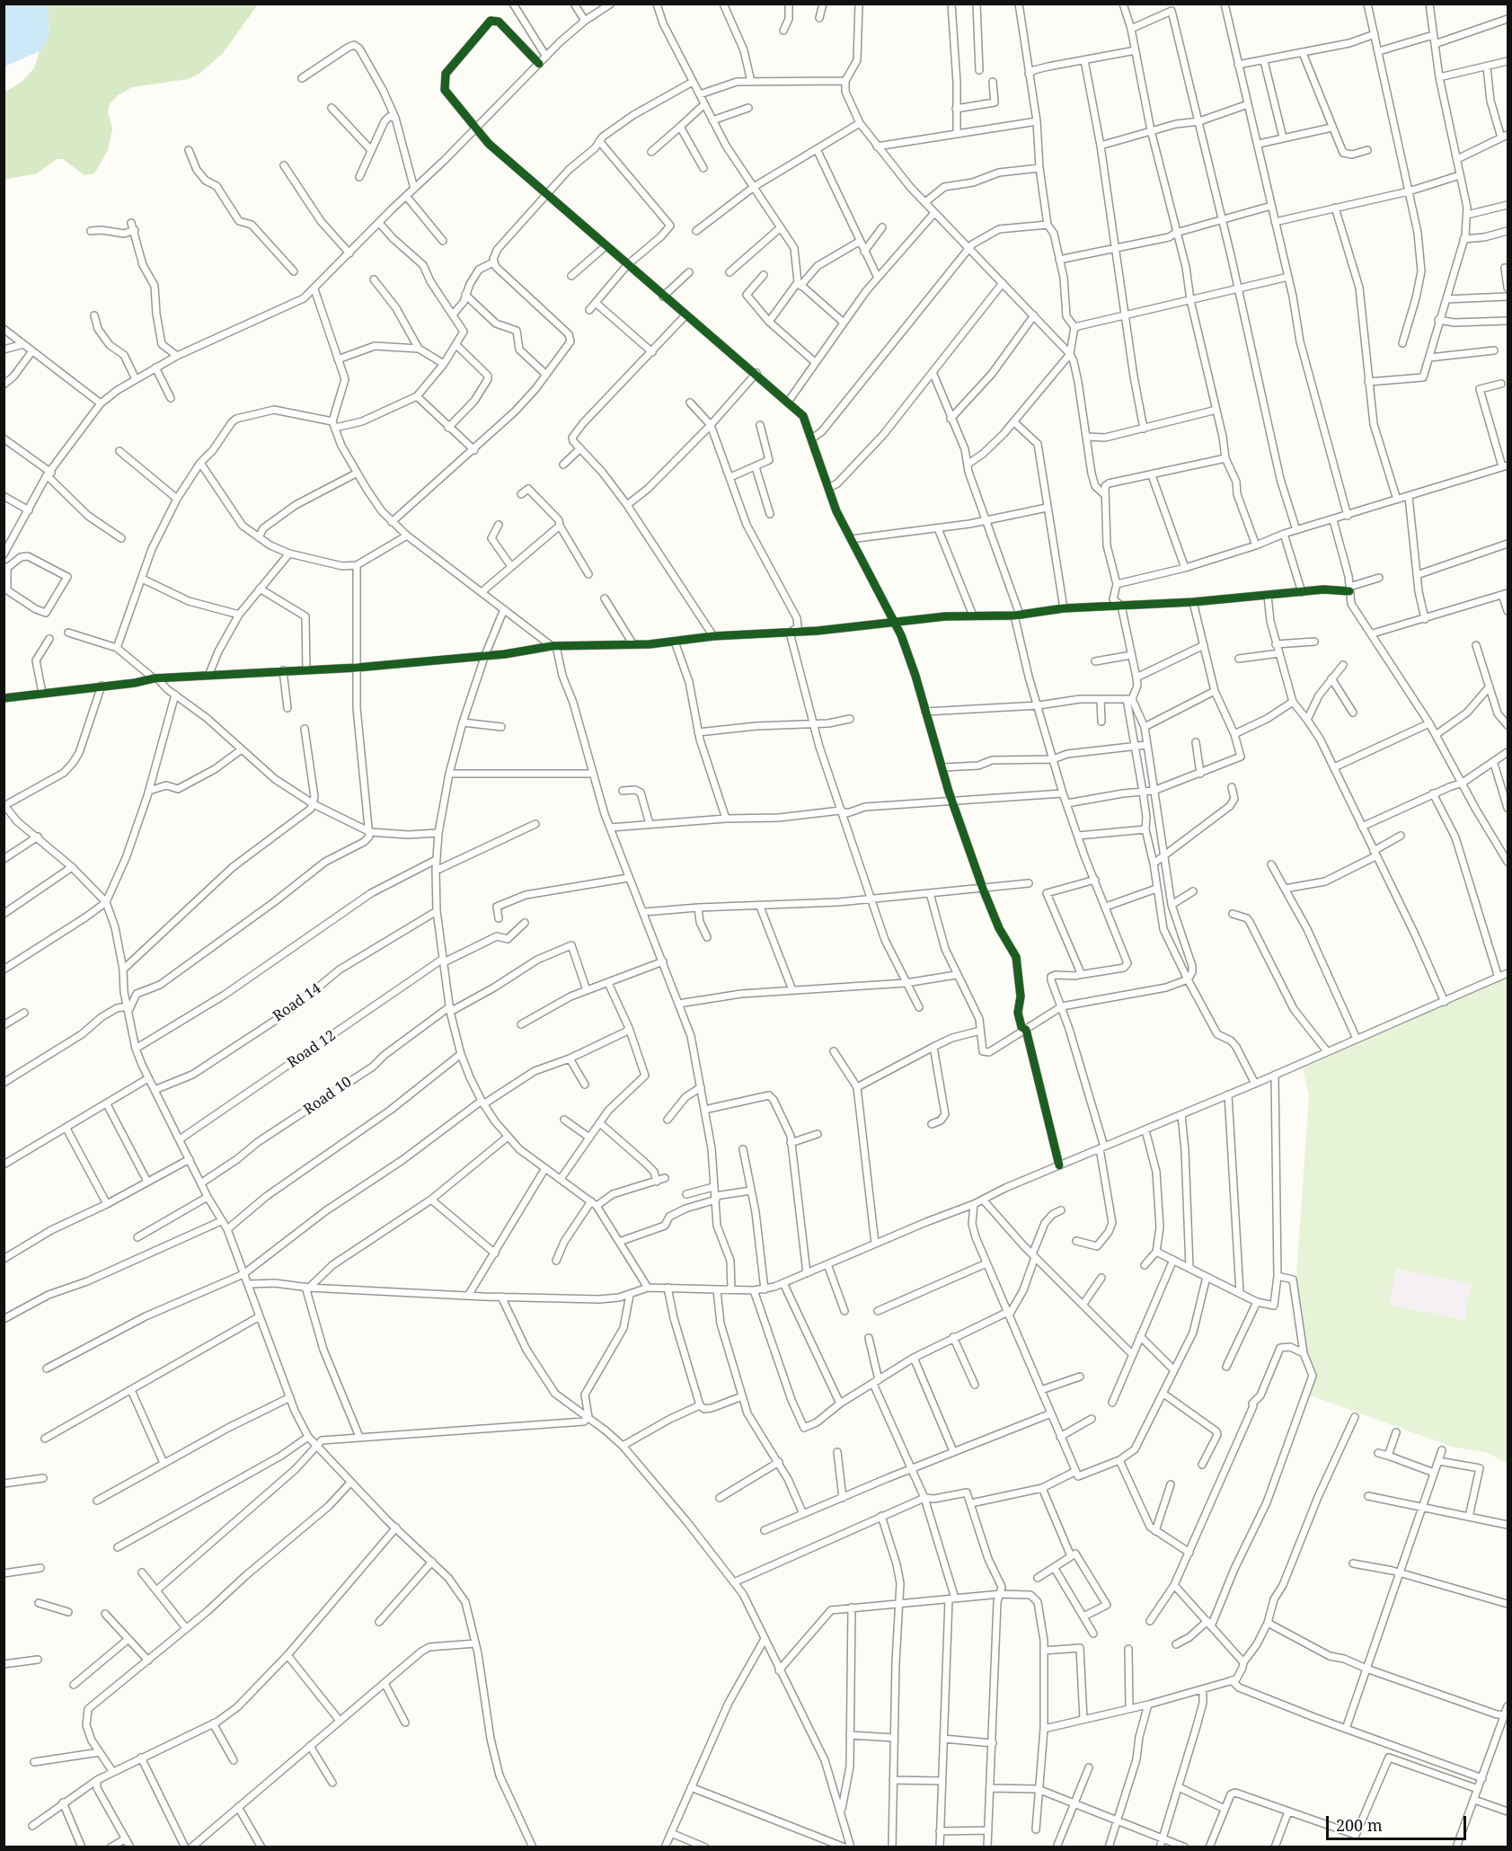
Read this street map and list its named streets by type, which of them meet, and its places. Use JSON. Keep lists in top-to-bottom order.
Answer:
{
  "streets": {
    "street": ["Road 14", "Road 12", "Road 10"]
  },
  "scale_bar": "200 m"
}
